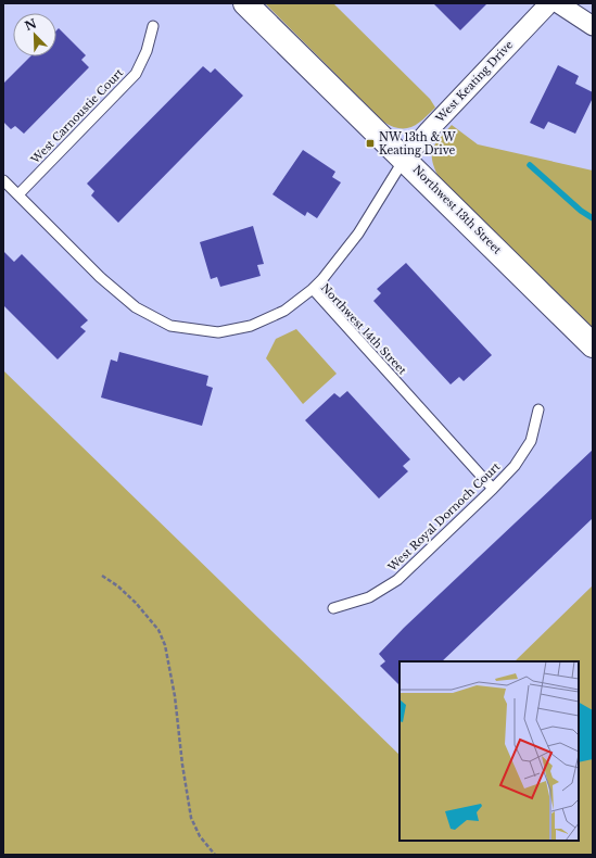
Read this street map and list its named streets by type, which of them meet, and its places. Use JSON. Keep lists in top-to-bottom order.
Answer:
{
  "streets": {
    "main road": ["Northwest 13th Street"],
    "street": ["West Keating Drive"],
    "lane": ["West Carnoustie Court", "Northwest 14th Street", "West Royal Dornoch Court"]
  },
  "crossings": [
    ["West Keating Drive", "Northwest 13th Street"],
    ["West Keating Drive", "Northwest 14th Street"],
    ["West Carnoustie Court", "Northwest 14th Street"],
    ["Northwest 14th Street", "West Royal Dornoch Court"]
  ],
  "places": {
    "transit": ["NW 13th & W Keating Drive"]
  },
  "north": "top left"
}
